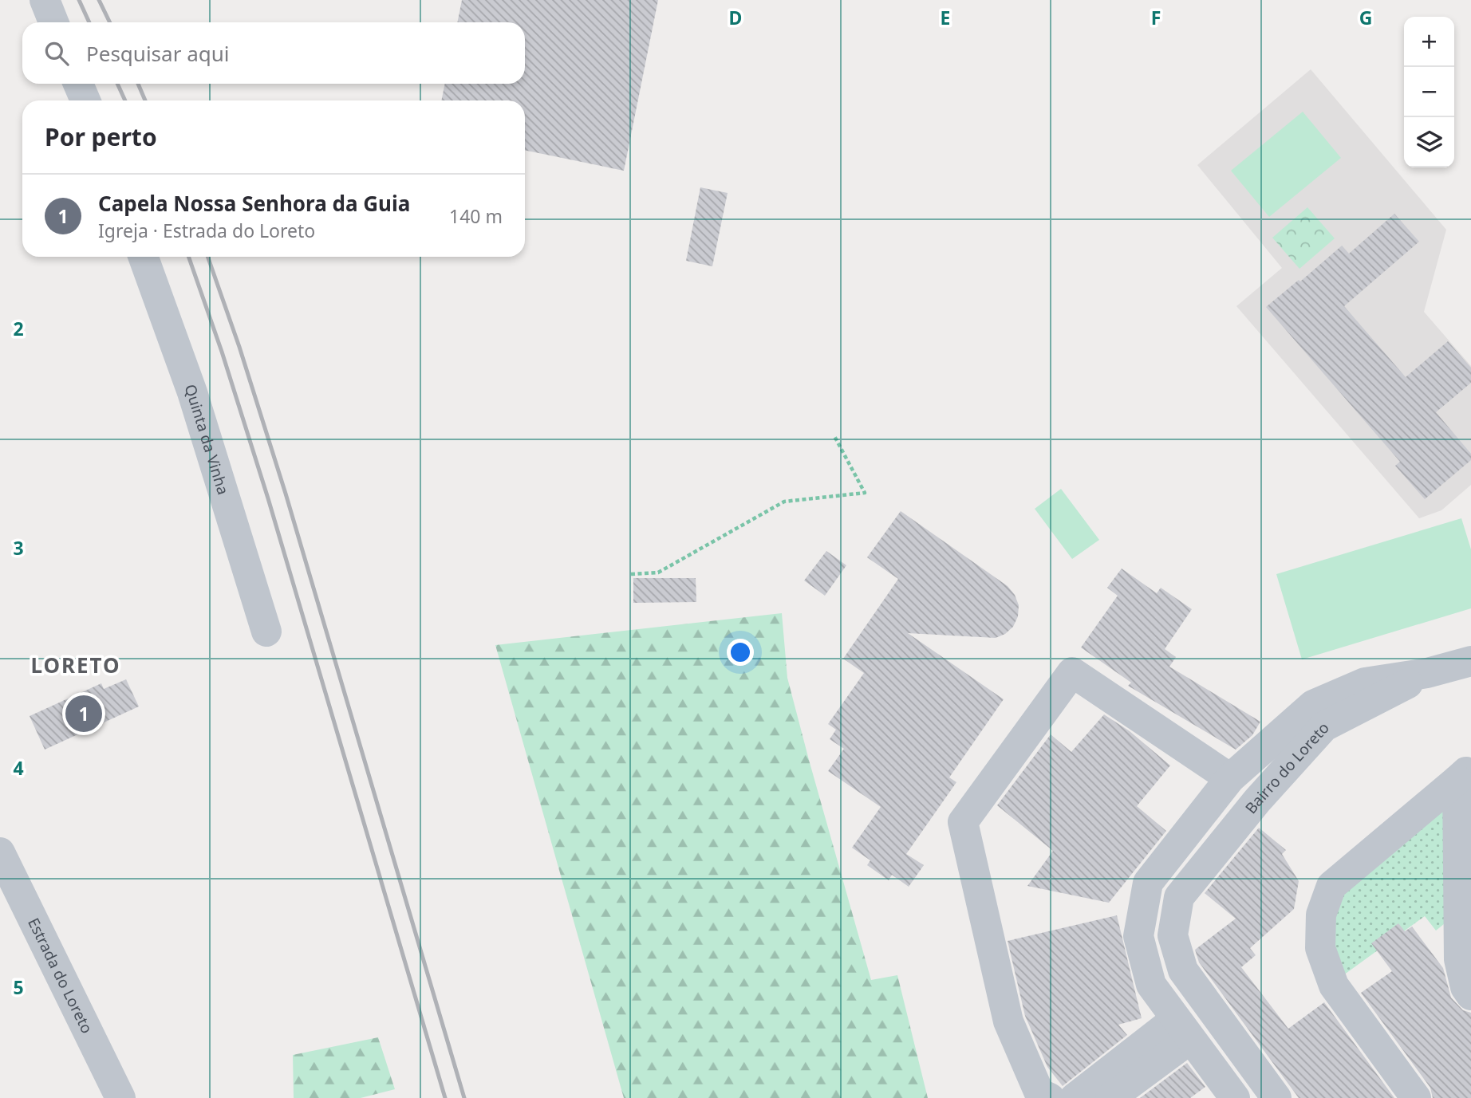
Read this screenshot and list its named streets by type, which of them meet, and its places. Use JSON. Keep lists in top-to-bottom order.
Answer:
{
  "streets": {
    "street": ["Quinta da Vinha", "Bairro do Loreto", "Estrada do Loreto"]
  },
  "districts": ["LORETO"],
  "page": {
    "map_buttons": ["+", "−"],
    "search": "Pesquisar aqui",
    "heading": "Por perto",
    "list": [
      {
        "mark": "1",
        "name": "Capela Nossa Senhora da Guia",
        "note": "Igreja · Estrada do Loreto",
        "value": "140 m"
      }
    ],
    "pins": "1"
  },
  "grid": {
    "columns": [
      "D",
      "E",
      "F",
      "G"
    ],
    "rows": [
      "2",
      "3",
      "4",
      "5"
    ]
  }
}
